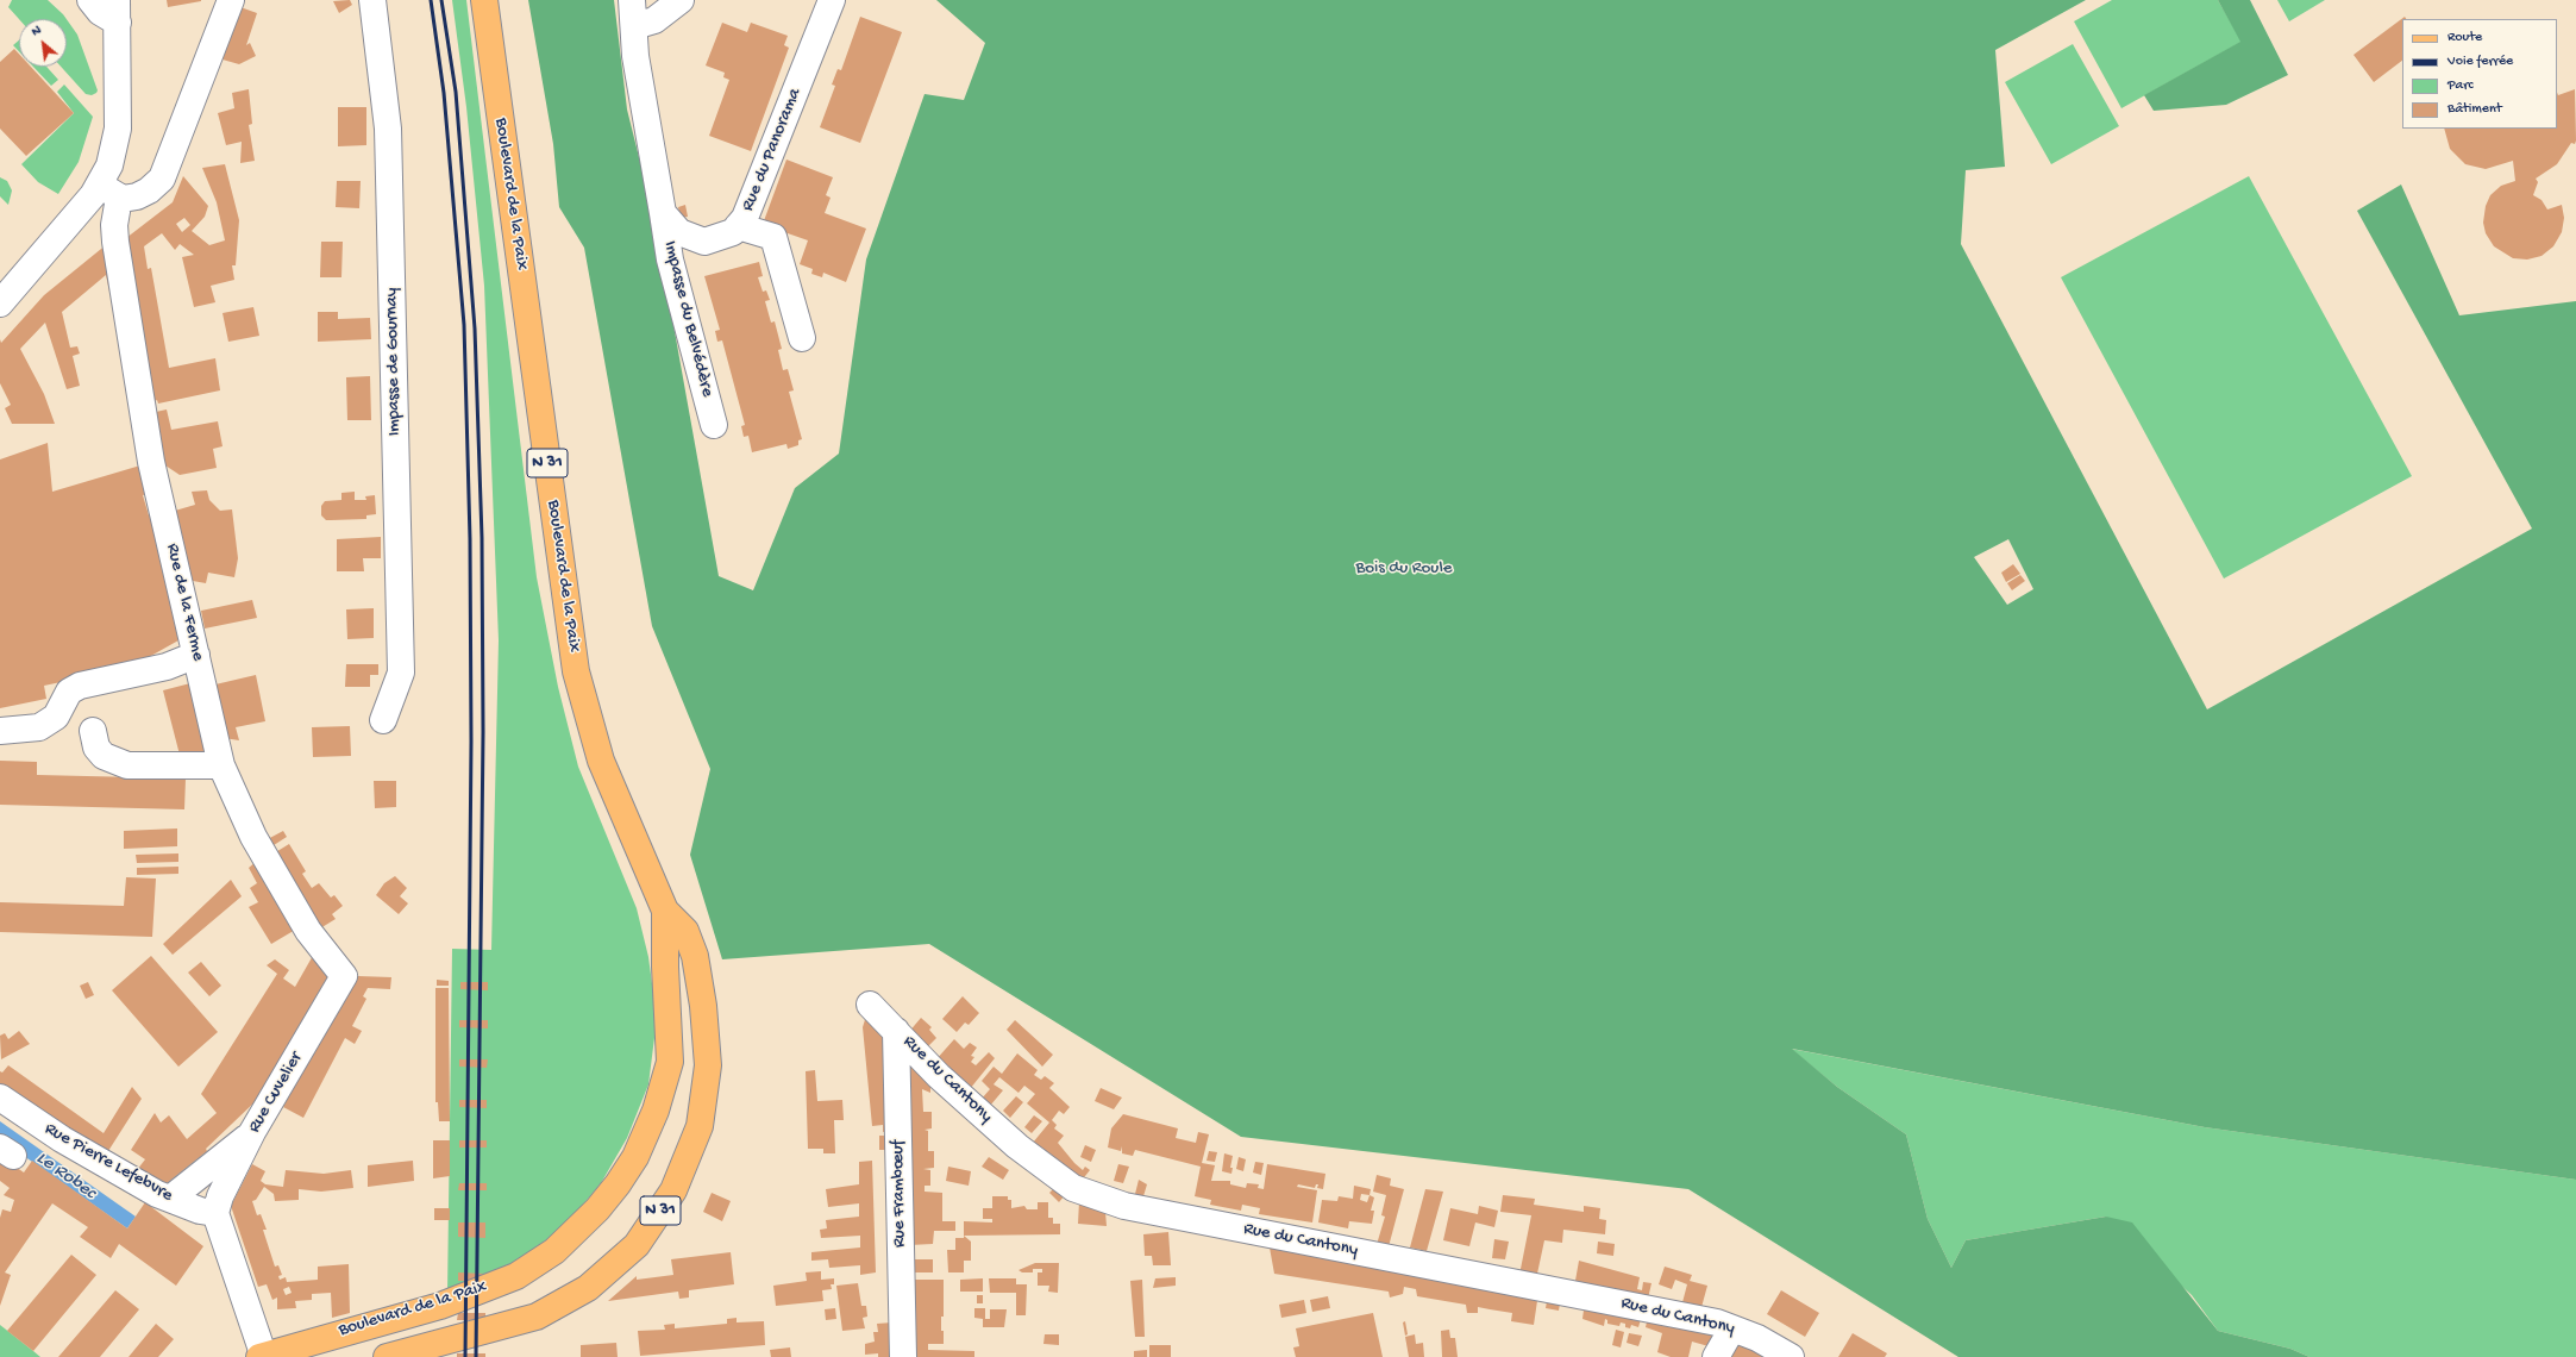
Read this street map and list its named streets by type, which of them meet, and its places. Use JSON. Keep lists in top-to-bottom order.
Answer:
{
  "streets": {
    "main road": ["Boulevard de la Paix", "N 31"],
    "street": [
      "Rue du Panorama",
      "Impasse du Belvédère",
      "Impasse de Gournay",
      "Rue de la Ferme",
      "Rue du Cantony",
      "Rue Cuvelier",
      "Rue Pierre Lefebvre",
      "Rue Frambœuf"
    ]
  },
  "crossings": [
    ["Rue du Panorama", "Impasse du Belvédère"],
    ["Rue de la Ferme", "Rue Cuvelier"],
    ["Rue du Cantony", "Rue Frambœuf"],
    ["Rue Cuvelier", "Rue Pierre Lefebvre"]
  ],
  "water": ["Le Robec"],
  "parks": ["Bois du Roule"],
  "legend": [
    "Route",
    "Voie ferrée",
    "Parc",
    "Bâtiment"
  ],
  "north": "top left"
}
